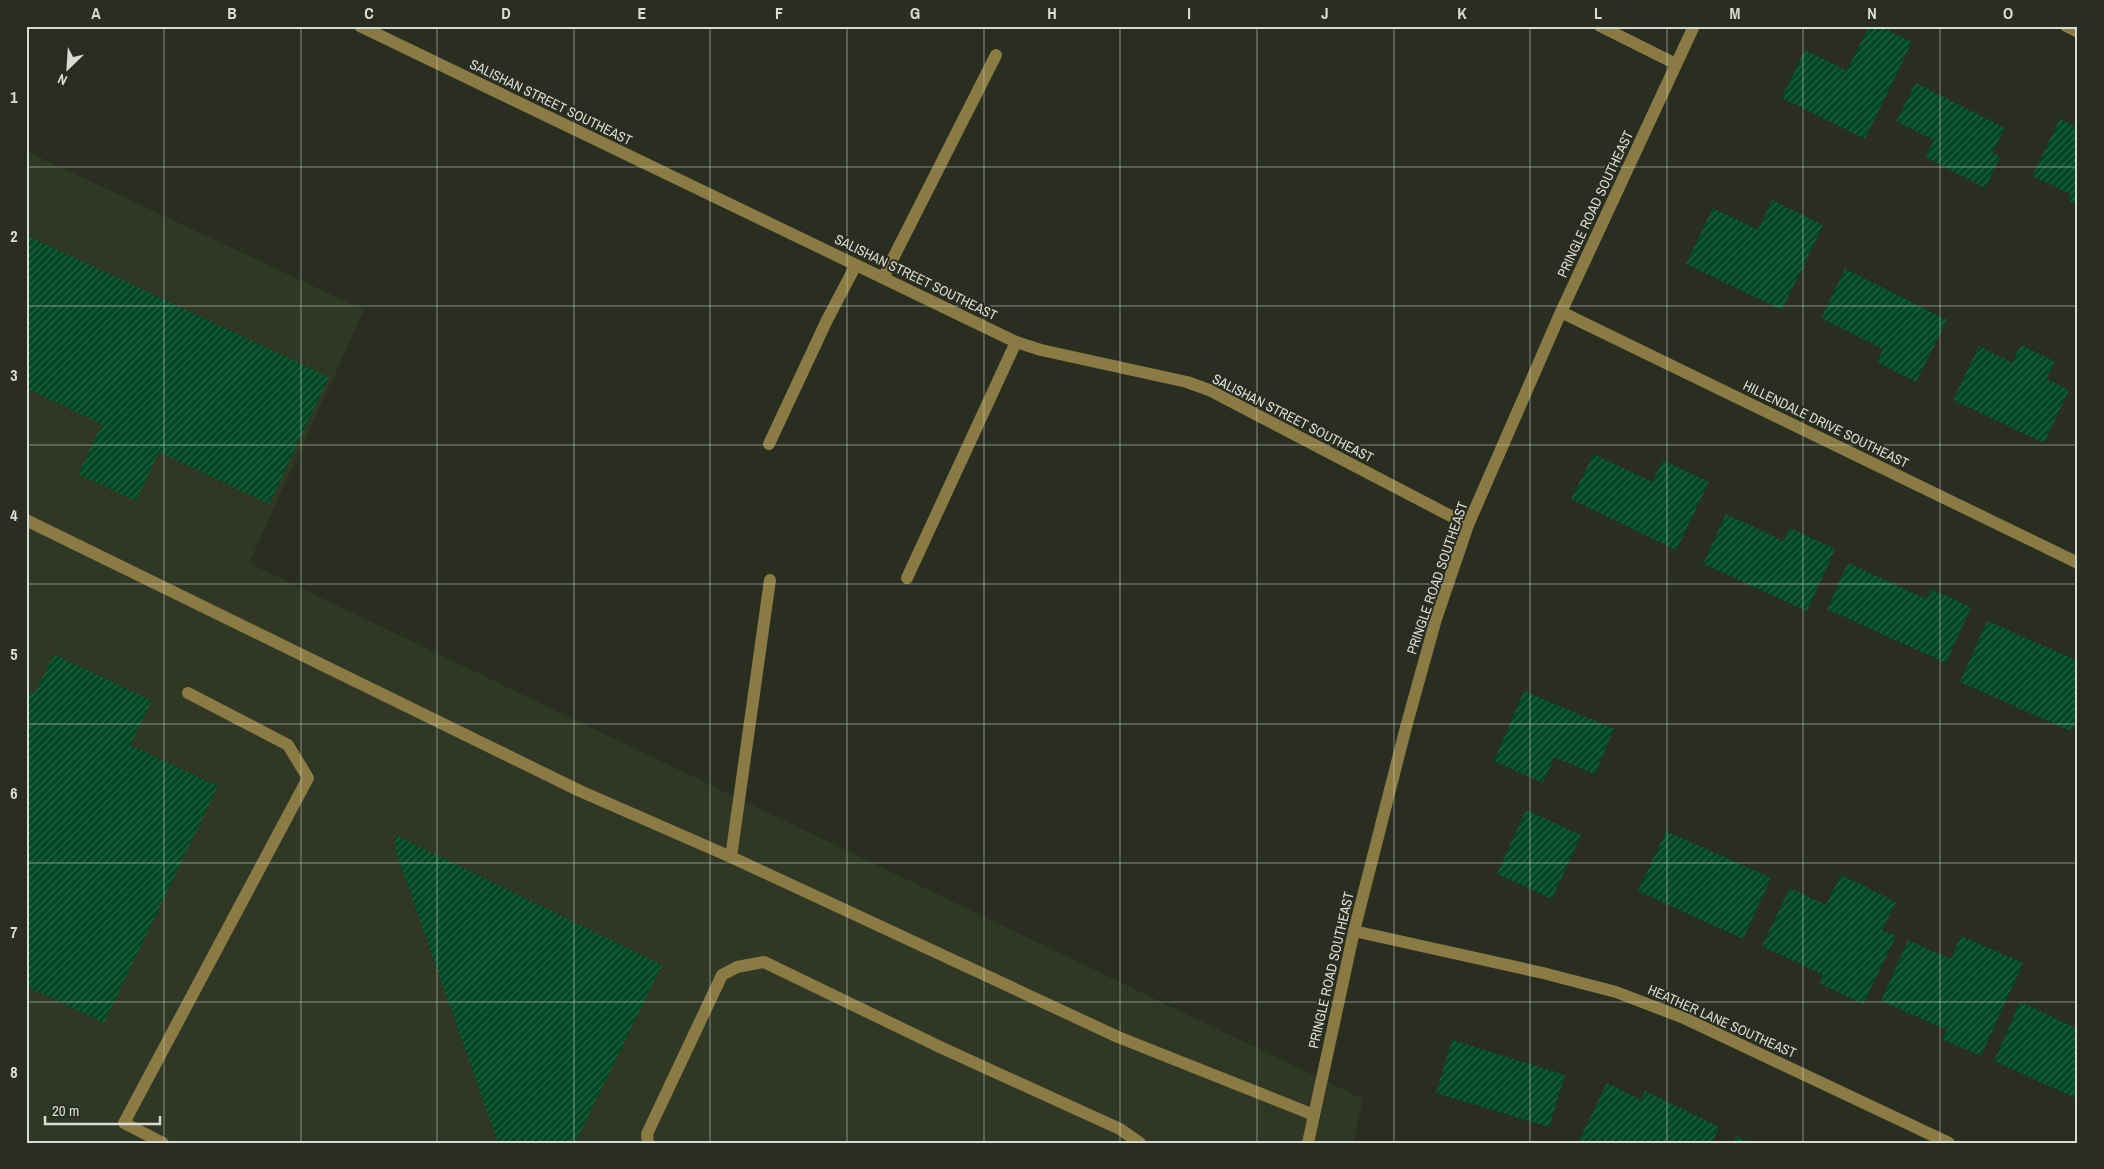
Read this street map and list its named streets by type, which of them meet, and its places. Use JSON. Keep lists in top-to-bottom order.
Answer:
{
  "streets": {
    "street": [
      "SALISHAN STREET SOUTHEAST",
      "PRINGLE ROAD SOUTHEAST",
      "HILLENDALE DRIVE SOUTHEAST",
      "HEATHER LANE SOUTHEAST"
    ]
  },
  "crossings": [
    ["SALISHAN STREET SOUTHEAST", "PRINGLE ROAD SOUTHEAST"],
    ["PRINGLE ROAD SOUTHEAST", "HILLENDALE DRIVE SOUTHEAST"],
    ["PRINGLE ROAD SOUTHEAST", "HEATHER LANE SOUTHEAST"]
  ],
  "scale_bar": "20 m",
  "north": "bottom left",
  "grid": {
    "columns": [
      "A",
      "B",
      "C",
      "D",
      "E",
      "F",
      "G",
      "H",
      "I",
      "J",
      "K",
      "L",
      "M",
      "N",
      "O"
    ],
    "rows": [
      "1",
      "2",
      "3",
      "4",
      "5",
      "6",
      "7",
      "8"
    ]
  }
}
